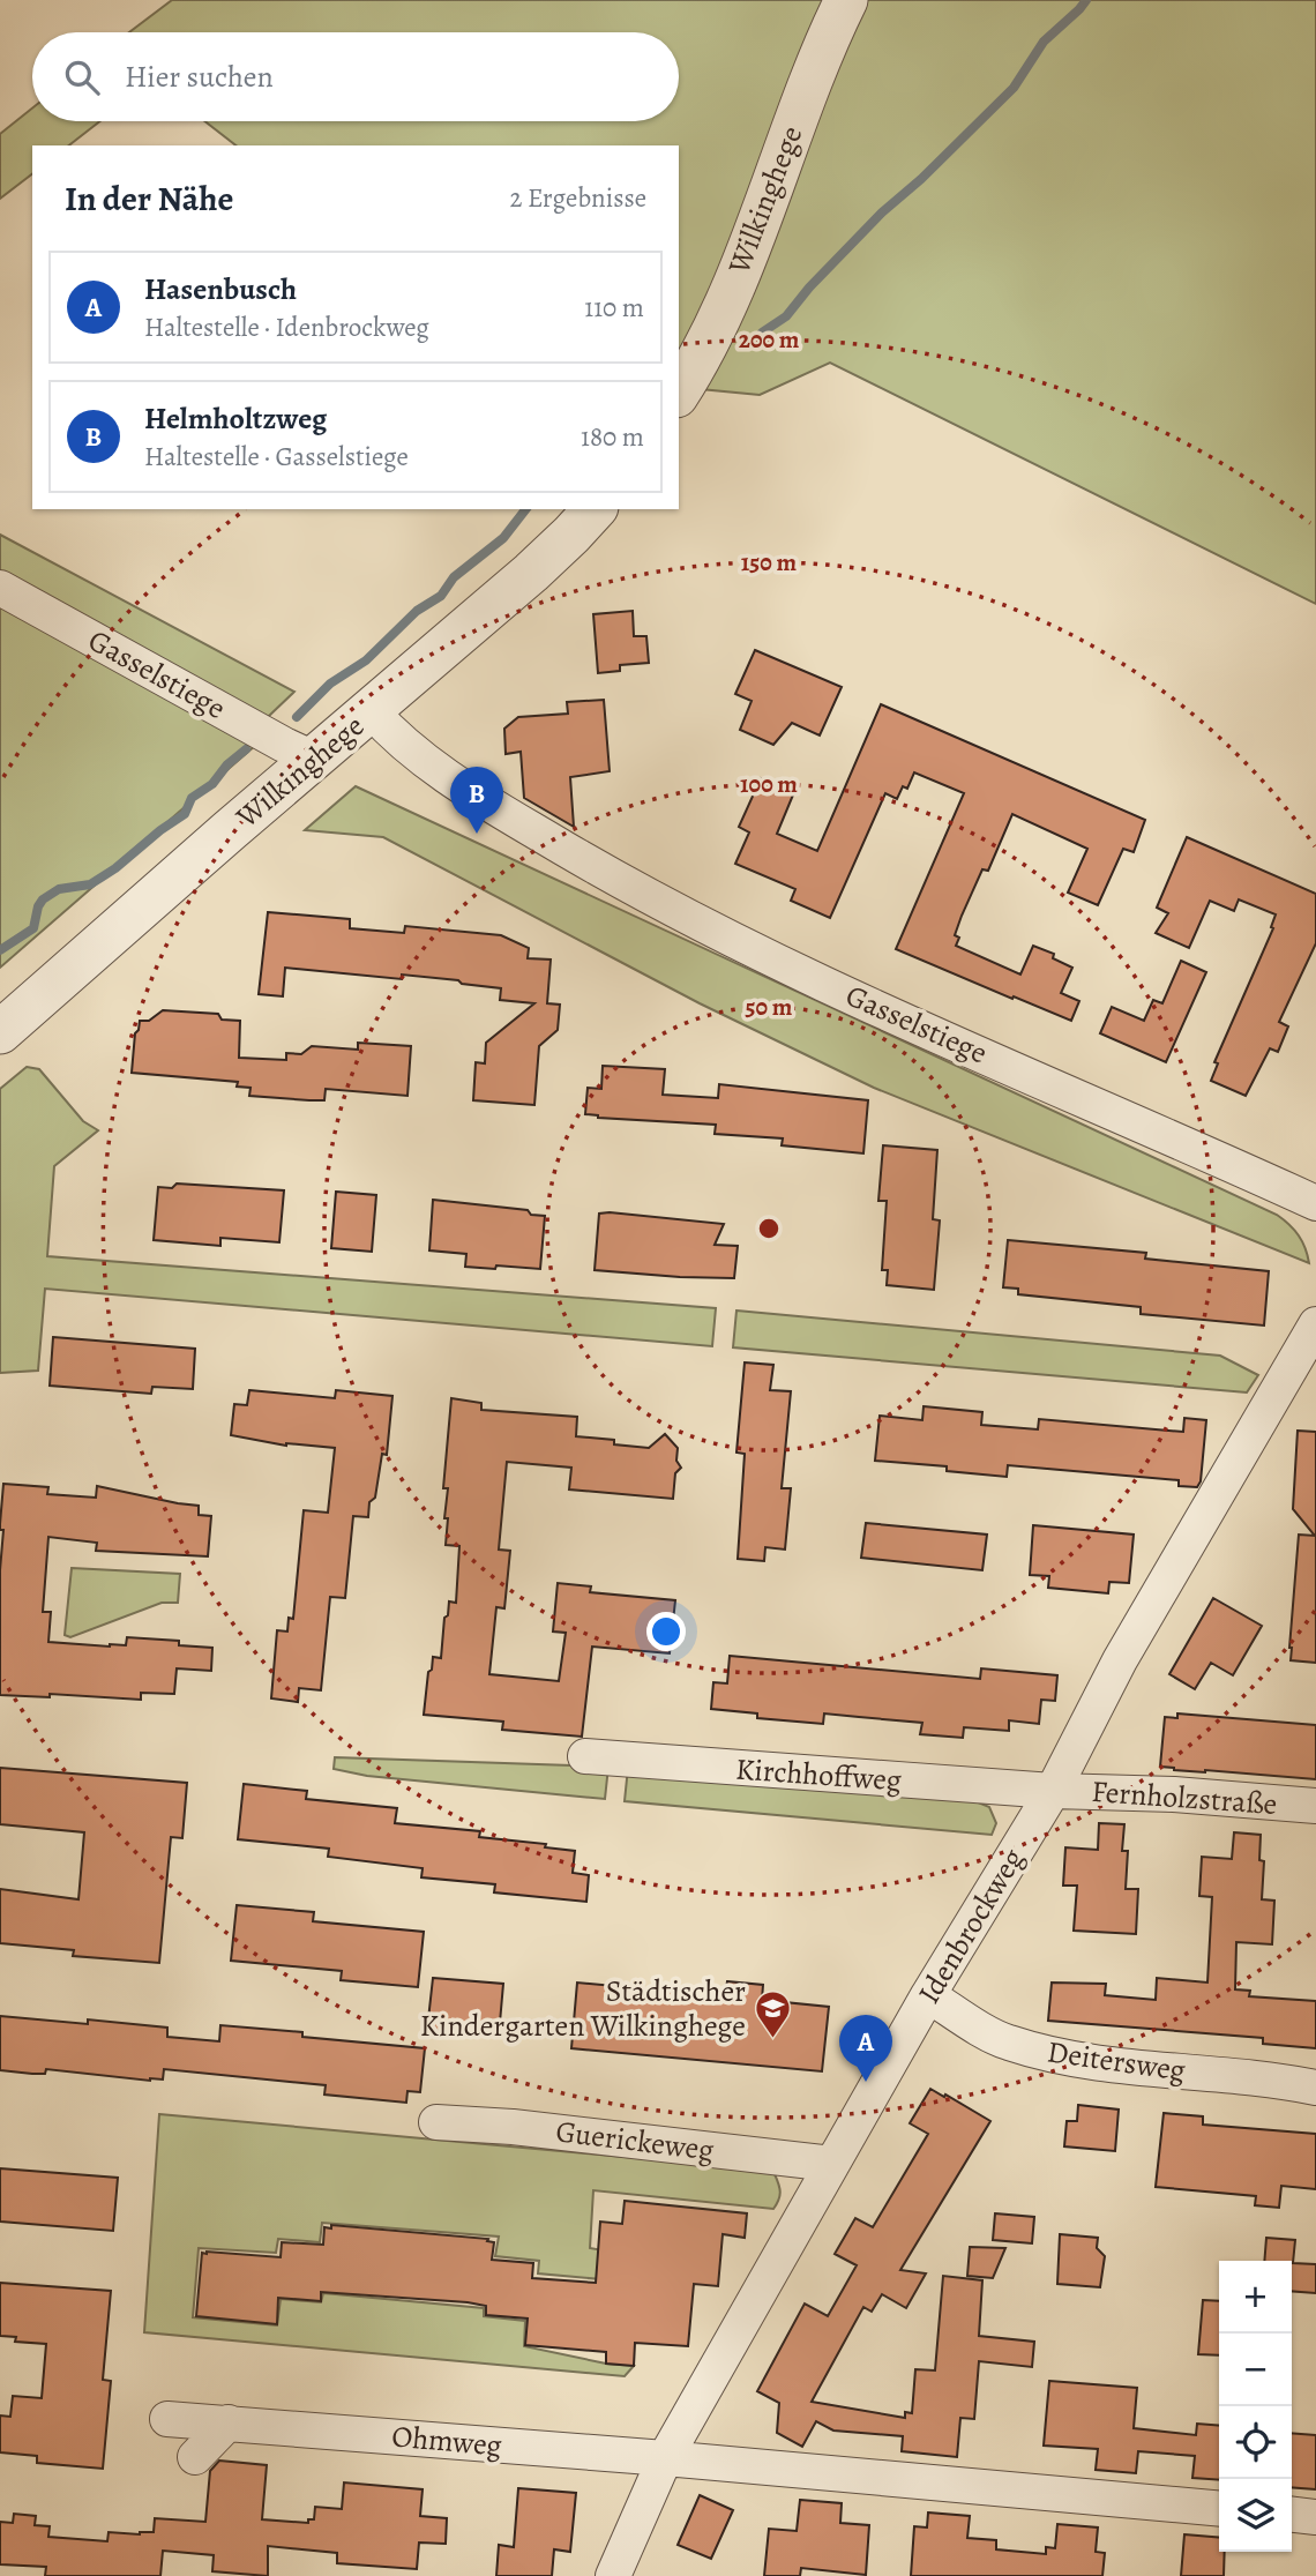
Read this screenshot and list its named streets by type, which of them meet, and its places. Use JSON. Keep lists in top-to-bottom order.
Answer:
{
  "streets": {
    "street": [
      "Wilkinghege",
      "Gasselstiege",
      "Kirchhoffweg",
      "Fernholzstraße",
      "Idenbrockweg",
      "Deitersweg",
      "Guerickeweg",
      "Ohmweg"
    ]
  },
  "crossings": [
    ["Wilkinghege", "Gasselstiege"],
    ["Kirchhoffweg", "Fernholzstraße"],
    ["Kirchhoffweg", "Idenbrockweg"],
    ["Fernholzstraße", "Idenbrockweg"],
    ["Idenbrockweg", "Deitersweg"],
    ["Idenbrockweg", "Guerickeweg"],
    ["Idenbrockweg", "Ohmweg"]
  ],
  "places": {
    "school or university": ["Städtischer Kindergarten Wilkinghege"]
  },
  "page": {
    "search": "Hier suchen",
    "heading": ["In der Nähe", "2 Ergebnisse"],
    "list": [
      {
        "mark": "A",
        "name": "Hasenbusch",
        "note": "Haltestelle · Idenbrockweg",
        "value": "110 m"
      },
      {
        "mark": "B",
        "name": "Helmholtzweg",
        "note": "Haltestelle · Gasselstiege",
        "value": "180 m"
      }
    ],
    "pins": ["B", "A"],
    "map_buttons": ["+", "−"]
  },
  "rings": [
    "200 m",
    "150 m",
    "100 m",
    "50 m"
  ]
}
